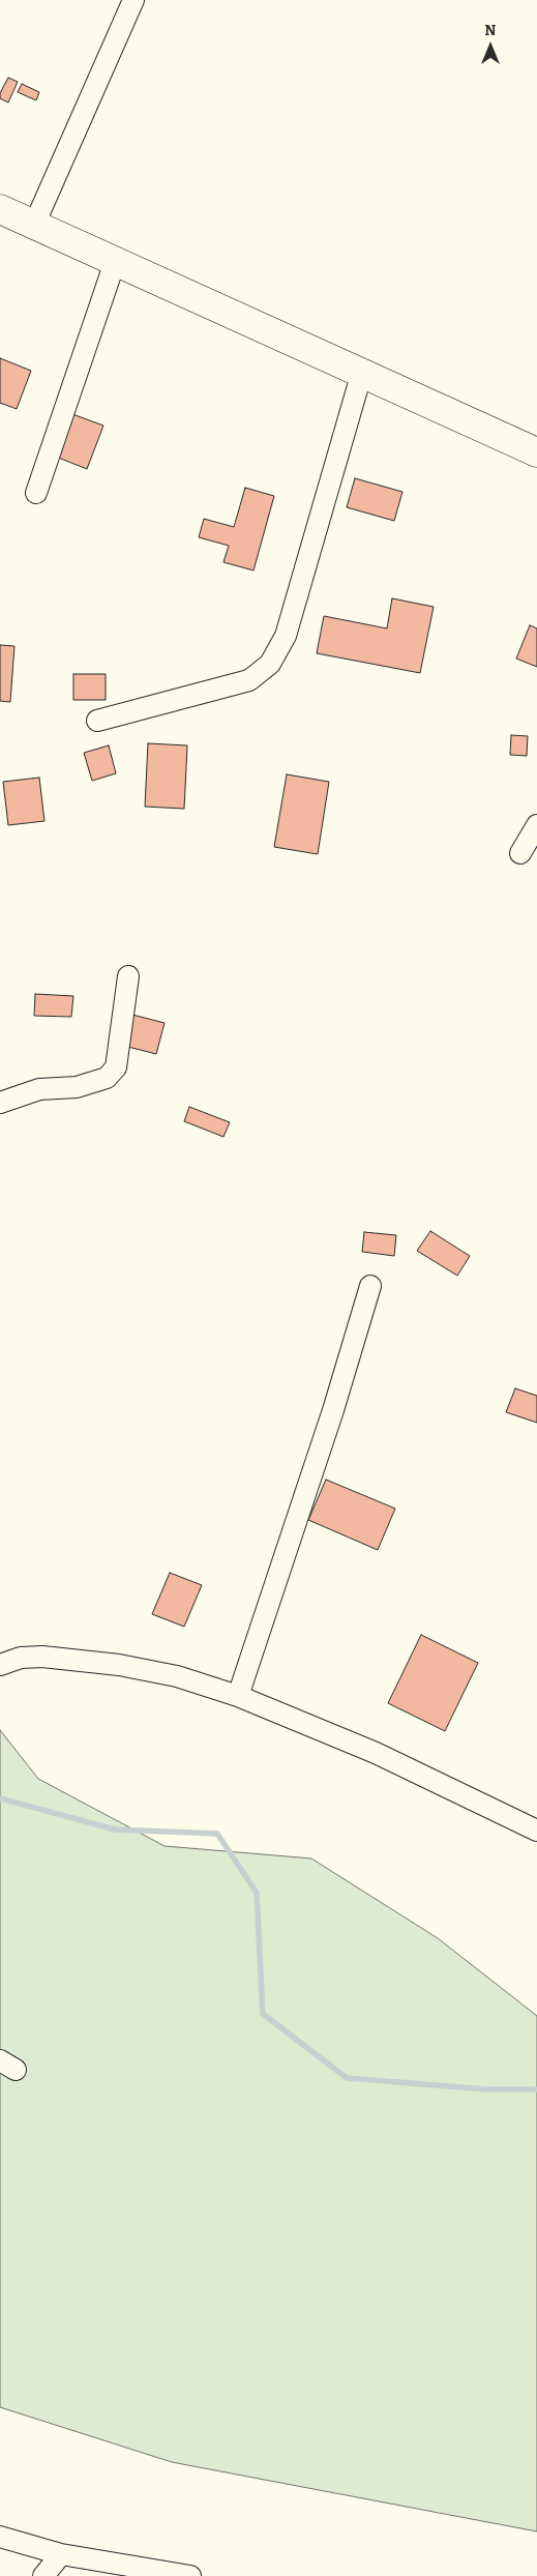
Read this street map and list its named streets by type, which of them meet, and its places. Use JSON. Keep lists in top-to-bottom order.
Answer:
{
  "north": "top"
}
